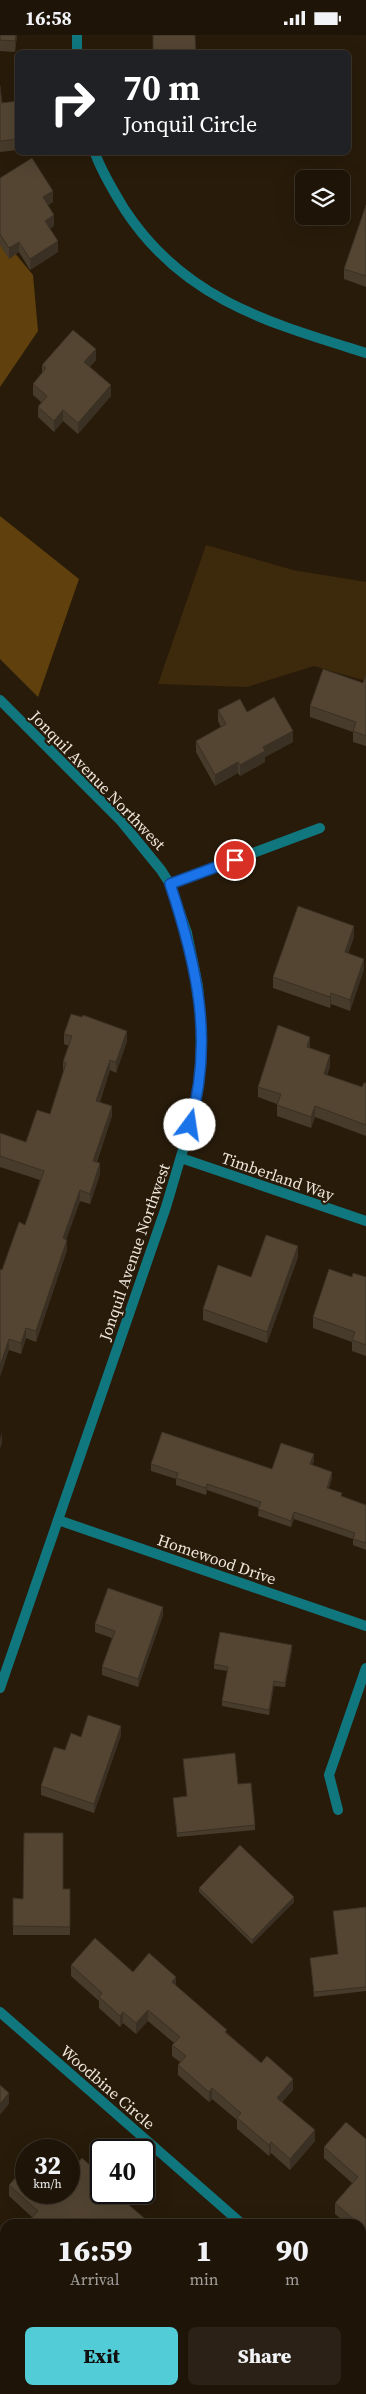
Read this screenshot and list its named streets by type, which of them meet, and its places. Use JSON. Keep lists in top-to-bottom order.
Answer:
{
  "streets": {
    "street": [
      "Jonquil Avenue Northwest",
      "Timberland Way",
      "Homewood Drive",
      "Woodbine Circle"
    ]
  },
  "crossings": [
    ["Jonquil Avenue Northwest", "Timberland Way"],
    ["Jonquil Avenue Northwest", "Homewood Drive"]
  ],
  "page": {
    "status": "16:58",
    "turn": ["70 m", "Jonquil Circle"],
    "speed": "32 km/h",
    "limit": "40",
    "eta": [
      "16:59",
      "Arrival",
      "1",
      "min",
      "90",
      "m"
    ],
    "buttons": ["Exit", "Share"]
  }
}
